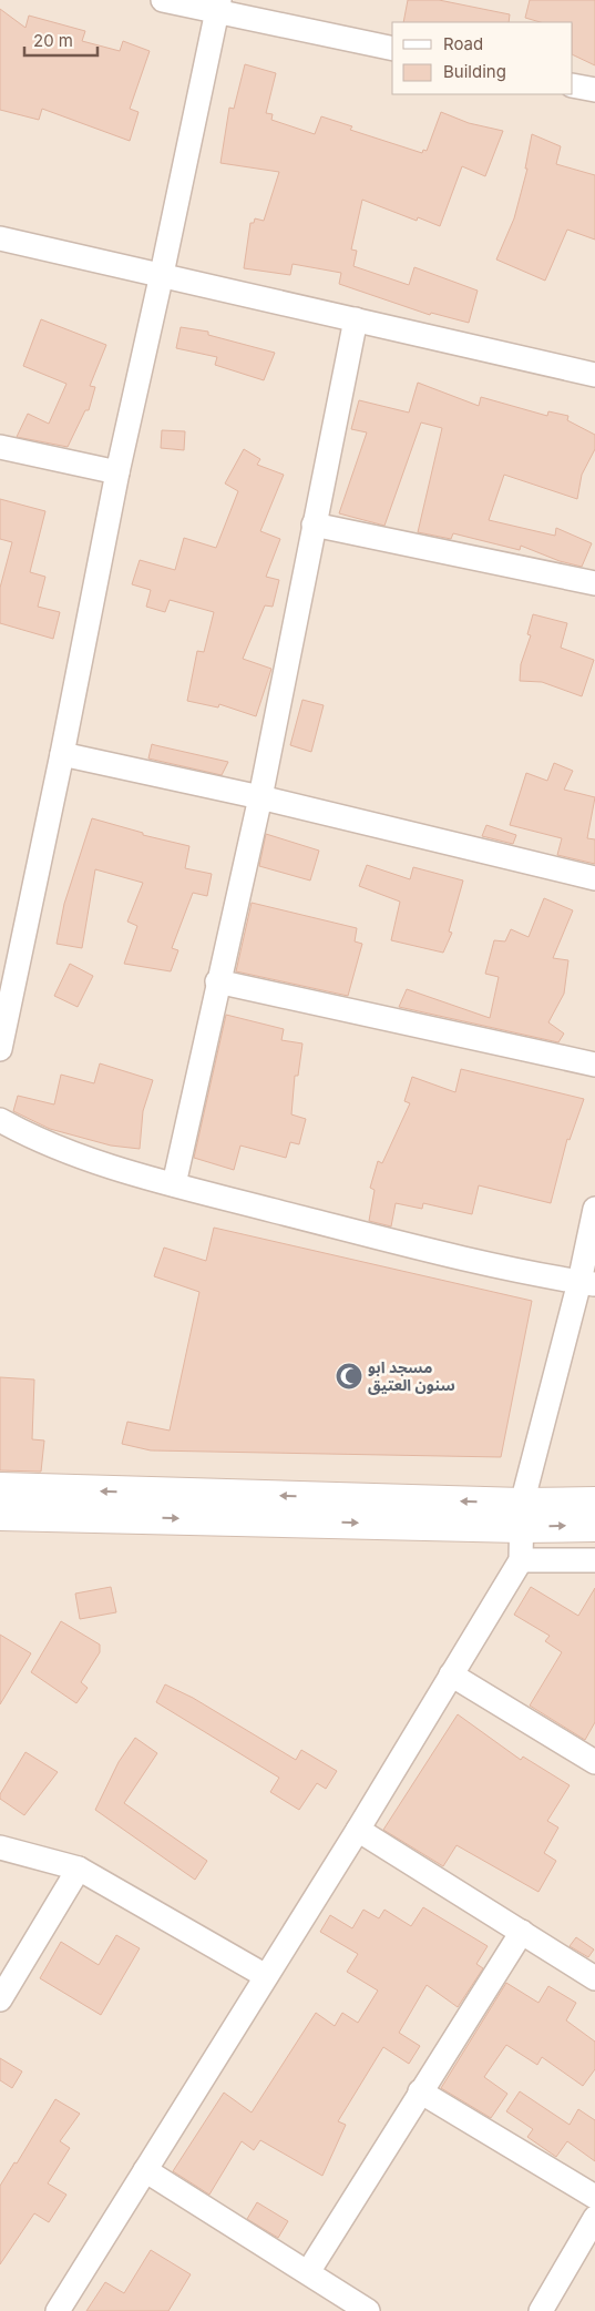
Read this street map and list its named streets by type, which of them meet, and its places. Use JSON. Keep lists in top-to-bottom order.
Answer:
{
  "places": {
    "mosque": ["مسجد ابو سنون العتيق"]
  },
  "legend": ["Road", "Building"],
  "scale_bar": "20 m"
}
